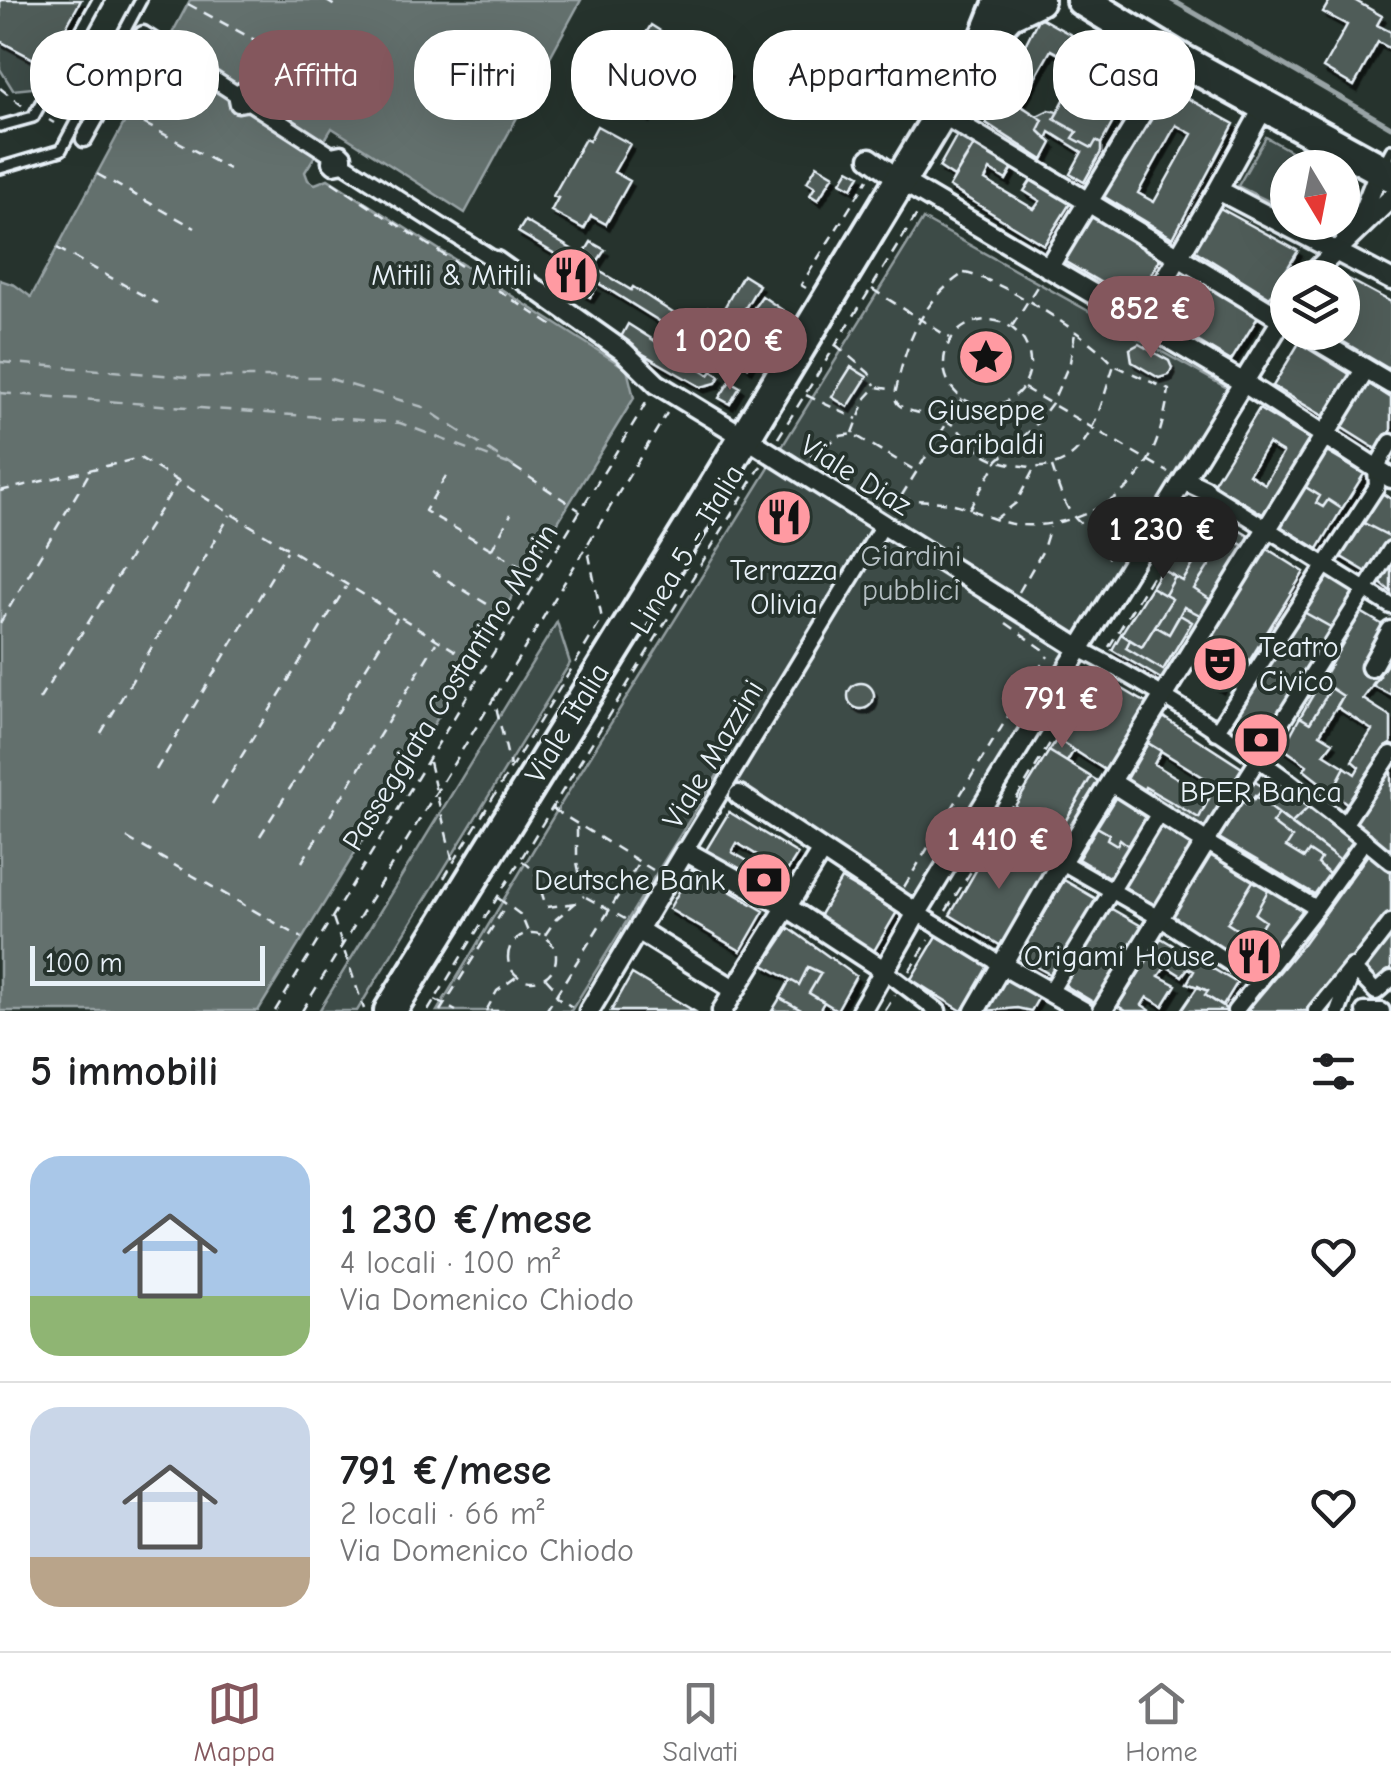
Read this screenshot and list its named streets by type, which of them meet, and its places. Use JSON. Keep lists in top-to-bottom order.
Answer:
{
  "streets": {
    "main road": ["Viale Italia"],
    "street": ["Viale Diaz", "Viale Mazzini"],
    "path": ["Linea 5 - Italia", "Passeggiata Costantino Morin"]
  },
  "crossings": [
    ["Viale Diaz", "Linea 5 - Italia"],
    ["Viale Diaz", "Passeggiata Costantino Morin"],
    ["Viale Diaz", "Viale Italia"],
    ["Viale Diaz", "Viale Mazzini"],
    ["Linea 5 - Italia", "Viale Italia"]
  ],
  "parks": ["Giardini pubblici"],
  "places": {
    "restaurant": ["Mitili & Mitili", "Terrazza Olivia", "Origami House"],
    "place": ["Giuseppe Garibaldi"],
    "theatre": ["Teatro Civico"],
    "bank": ["BPER Banca", "Deutsche Bank"]
  },
  "scale_bar": "100 m",
  "north": "bottom",
  "page": {
    "chip": [
      "Compra",
      "Affitta",
      "Filtri",
      "Nuovo",
      "Appartamento",
      "Casa"
    ],
    "price": [
      "852 €",
      "1 020 €",
      "1 230 €",
      "791 €",
      "1 410 €"
    ],
    "scale": "100 m",
    "heading": "5 immobili",
    "list": [
      {
        "name": "1 230 €/mese",
        "note": "4 locali · 100 m² · Via Domenico Chiodo"
      },
      {
        "name": "791 €/mese",
        "note": "2 locali · 66 m² · Via Domenico Chiodo"
      }
    ],
    "tabs": ["Mappa", "Salvati", "Home"]
  }
}
